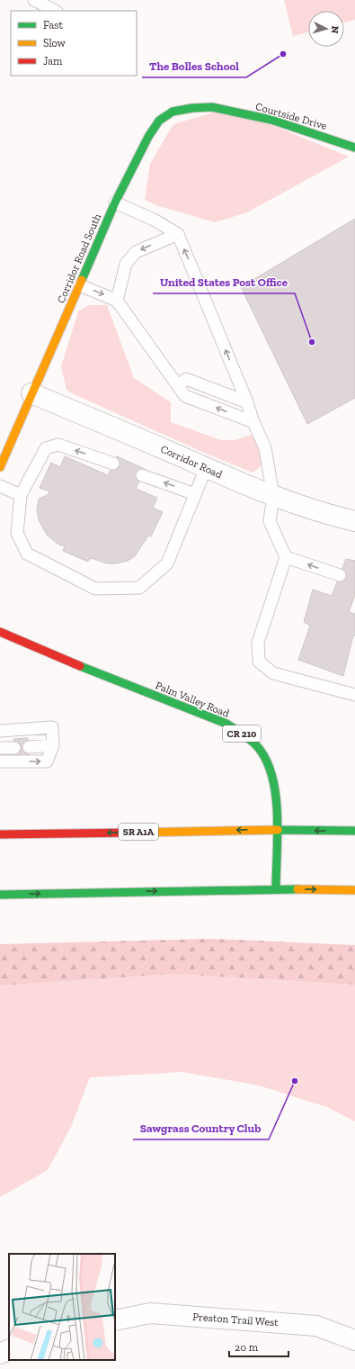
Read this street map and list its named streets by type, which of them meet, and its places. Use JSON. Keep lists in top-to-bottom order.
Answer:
{
  "streets": {
    "main road": [
      "Courtside Drive",
      "Corridor Road South",
      "Palm Valley Road",
      "CR 210",
      "SR A1A"
    ],
    "street": ["Corridor Road", "Preston Trail West"]
  },
  "crossings": [
    ["Courtside Drive", "Corridor Road South"],
    ["Corridor Road South", "Corridor Road"],
    ["Palm Valley Road", "SR A1A"]
  ],
  "places": ["The Bolles School", "United States Post Office", "Sawgrass Country Club"],
  "legend": ["Fast", "Slow", "Jam"],
  "scale_bar": "20 m",
  "north": "right"
}
